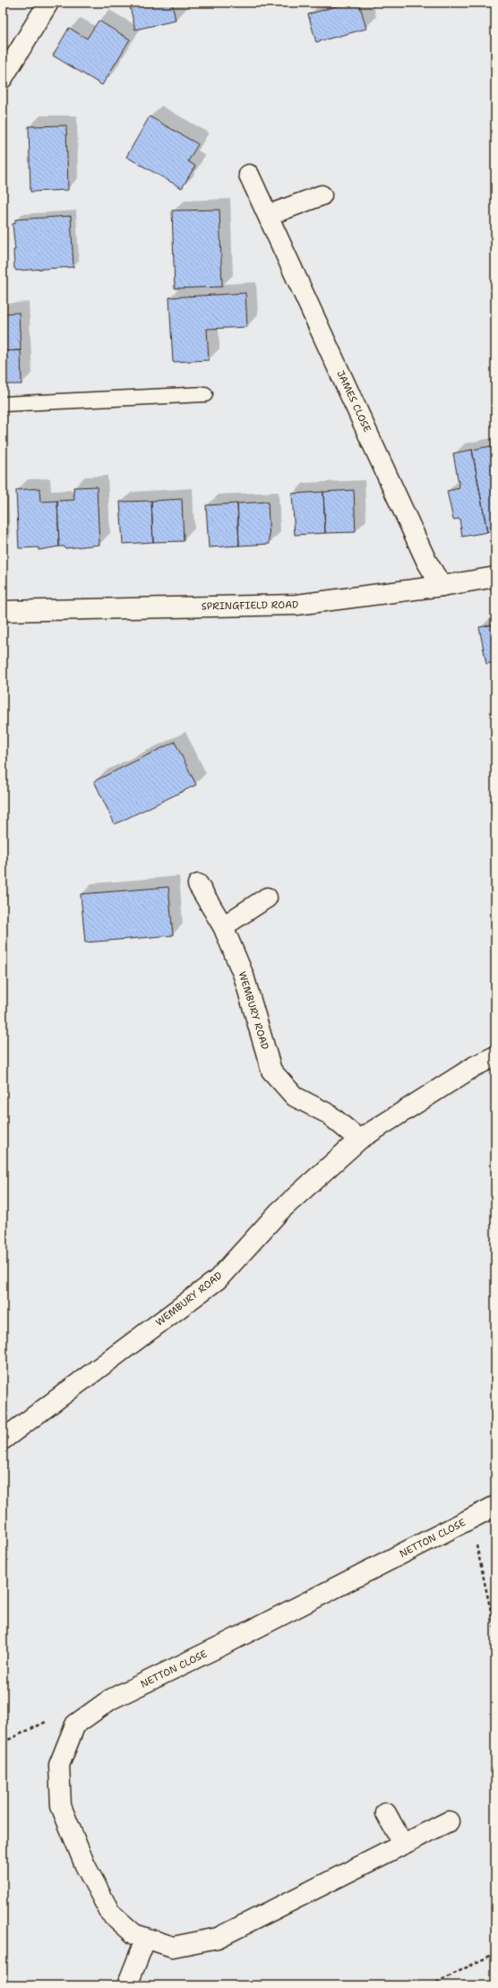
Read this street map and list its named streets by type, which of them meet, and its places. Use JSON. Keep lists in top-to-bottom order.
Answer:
{
  "streets": {
    "street": [
      "JAMES CLOSE",
      "SPRINGFIELD ROAD",
      "WEMBURY ROAD",
      "NETTON CLOSE"
    ]
  },
  "crossings": [
    ["JAMES CLOSE", "SPRINGFIELD ROAD"]
  ]
}
